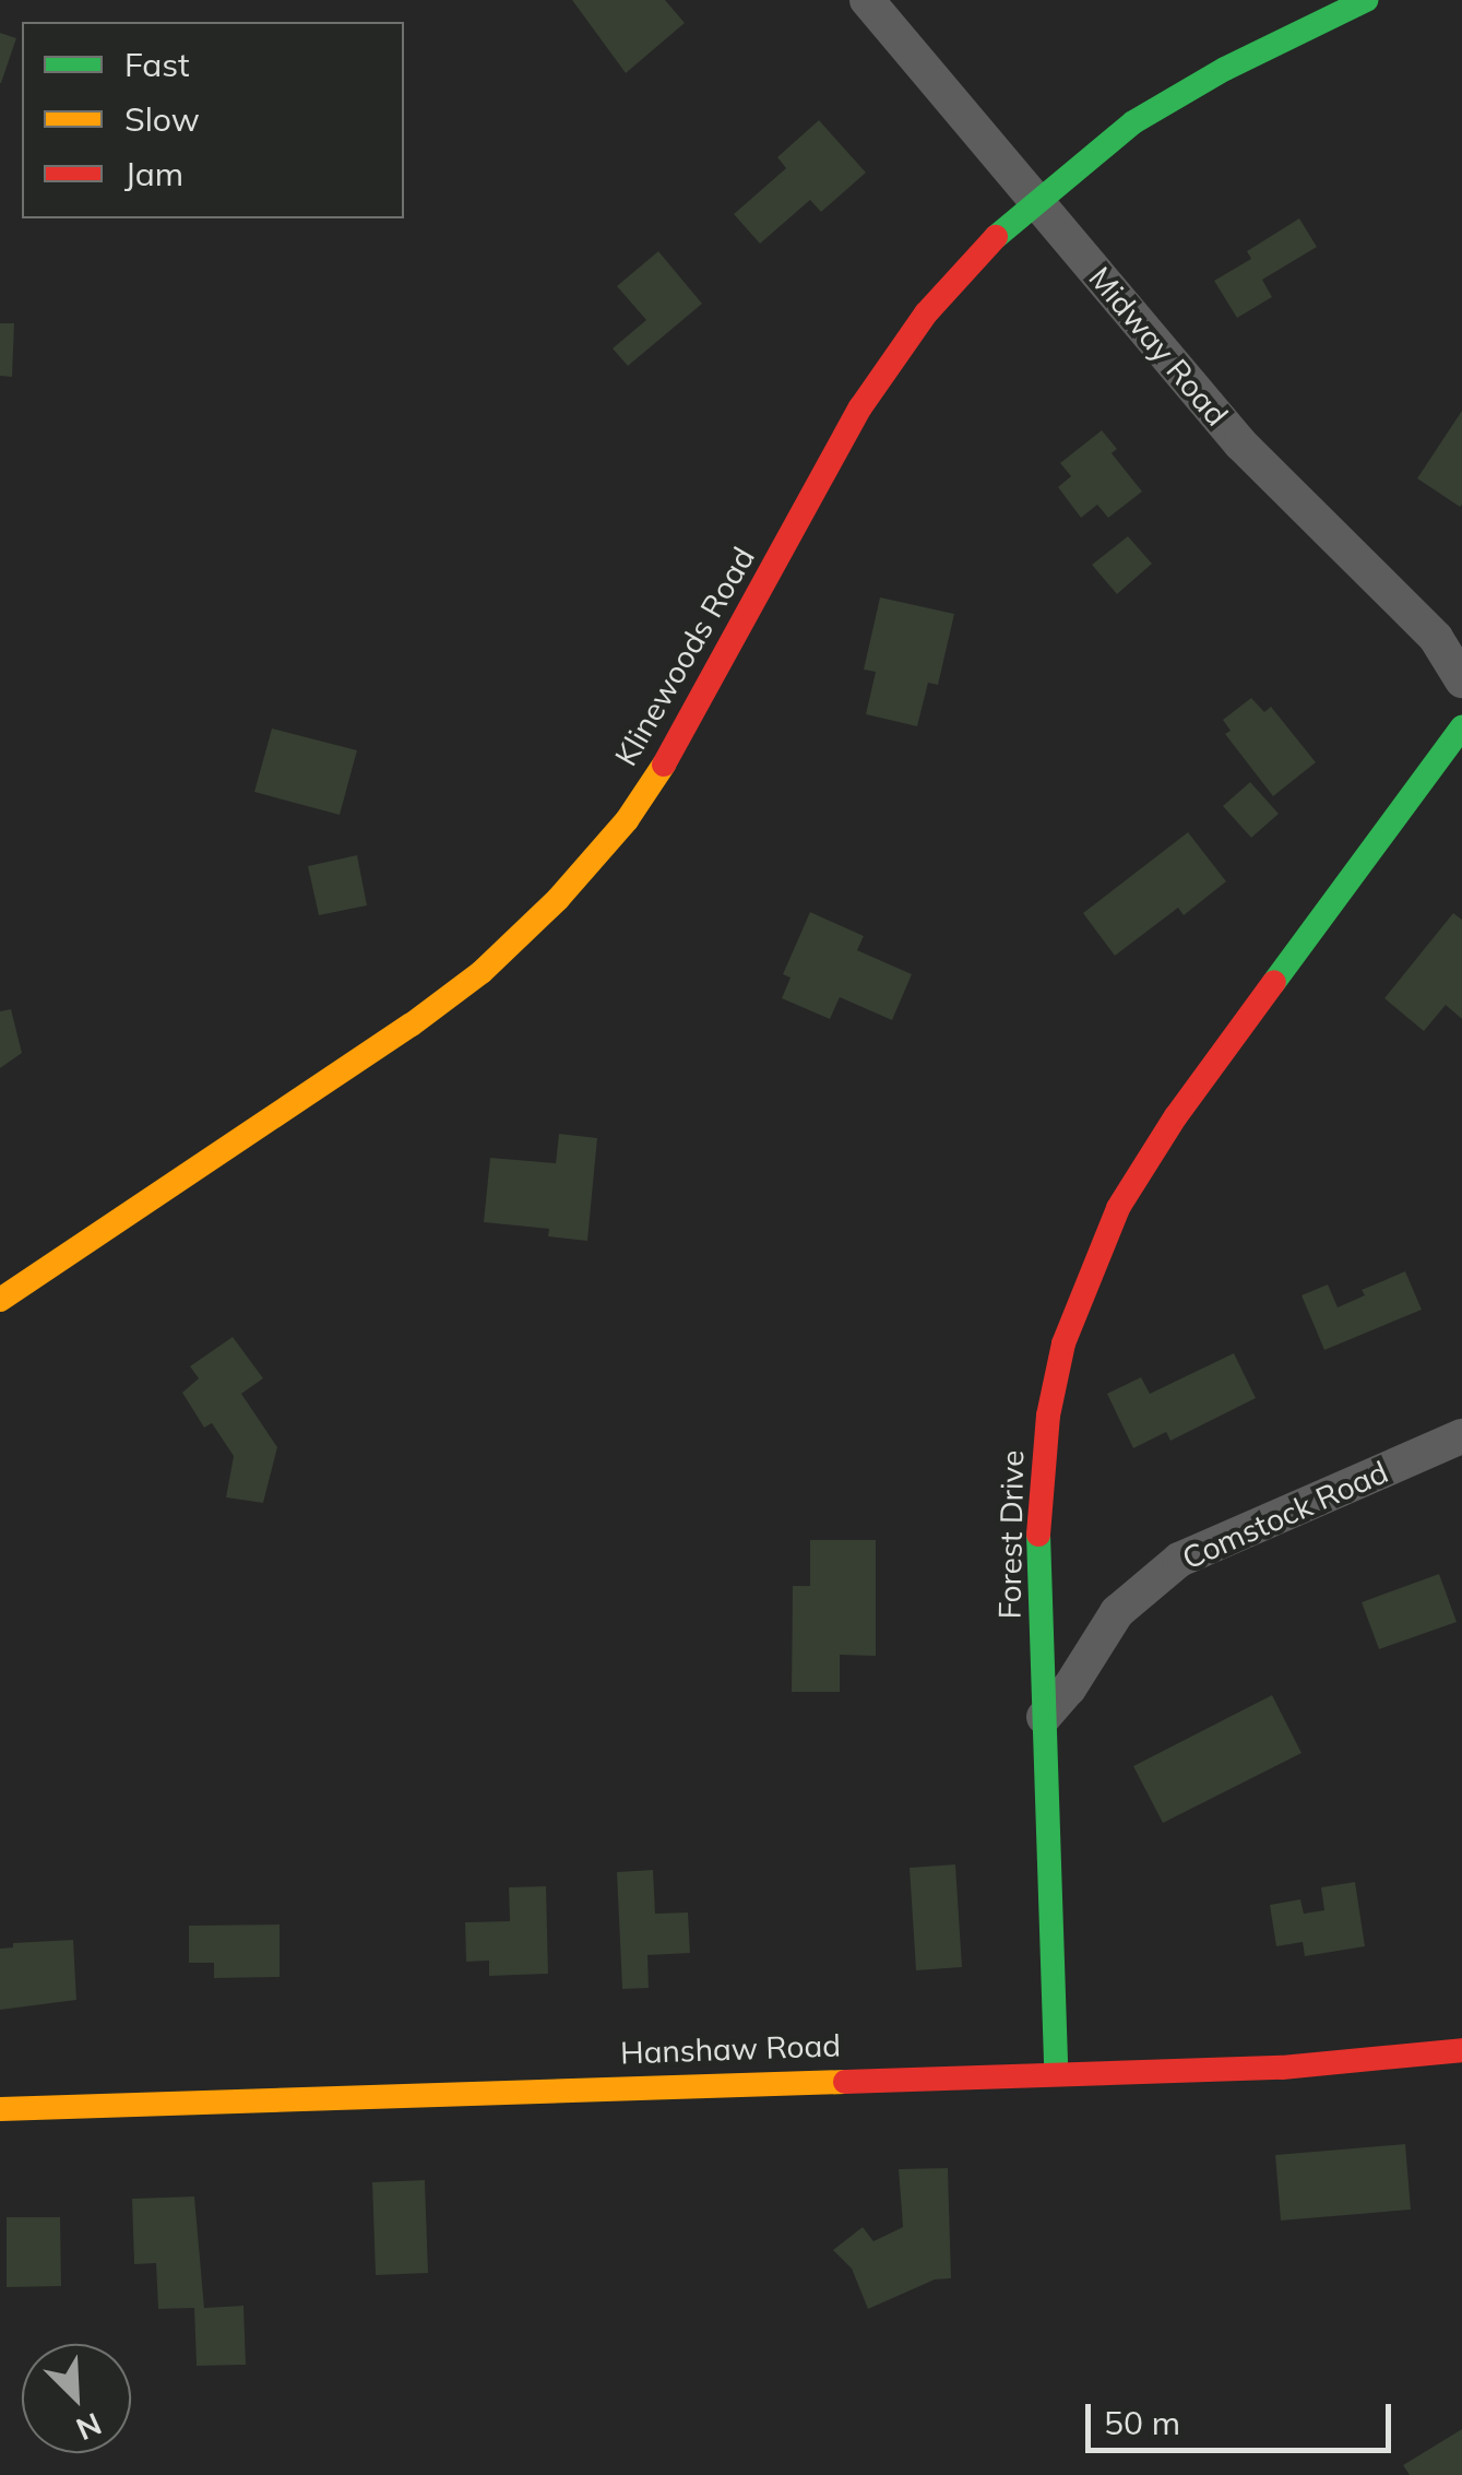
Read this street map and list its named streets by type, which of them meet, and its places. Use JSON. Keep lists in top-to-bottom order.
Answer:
{
  "streets": {
    "street": [
      "Midway Road",
      "Klinewoods Road",
      "Comstock Road",
      "Forest Drive",
      "Hanshaw Road"
    ]
  },
  "crossings": [
    ["Midway Road", "Klinewoods Road"],
    ["Comstock Road", "Forest Drive"],
    ["Forest Drive", "Hanshaw Road"]
  ],
  "legend": ["Fast", "Slow", "Jam"],
  "scale_bar": "50 m",
  "north": "bottom right"
}
